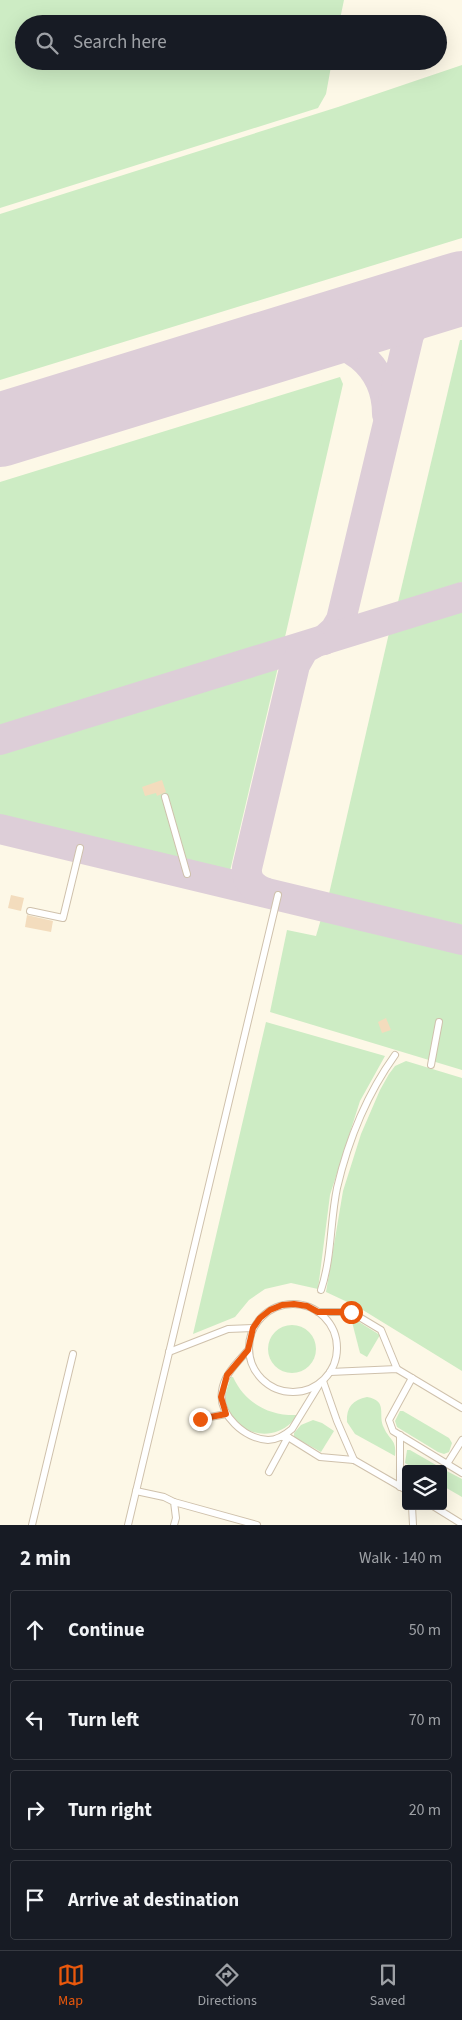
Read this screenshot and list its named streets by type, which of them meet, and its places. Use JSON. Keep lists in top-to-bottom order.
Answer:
{
  "page": {
    "search": "Search here",
    "heading": ["2 min", "Walk · 140 m"],
    "list": [
      ["Continue", "50 m"],
      ["Turn left", "70 m"],
      ["Turn right", "20 m"],
      "Arrive at destination"
    ],
    "nav": ["Map", "Directions", "Saved"]
  }
}
